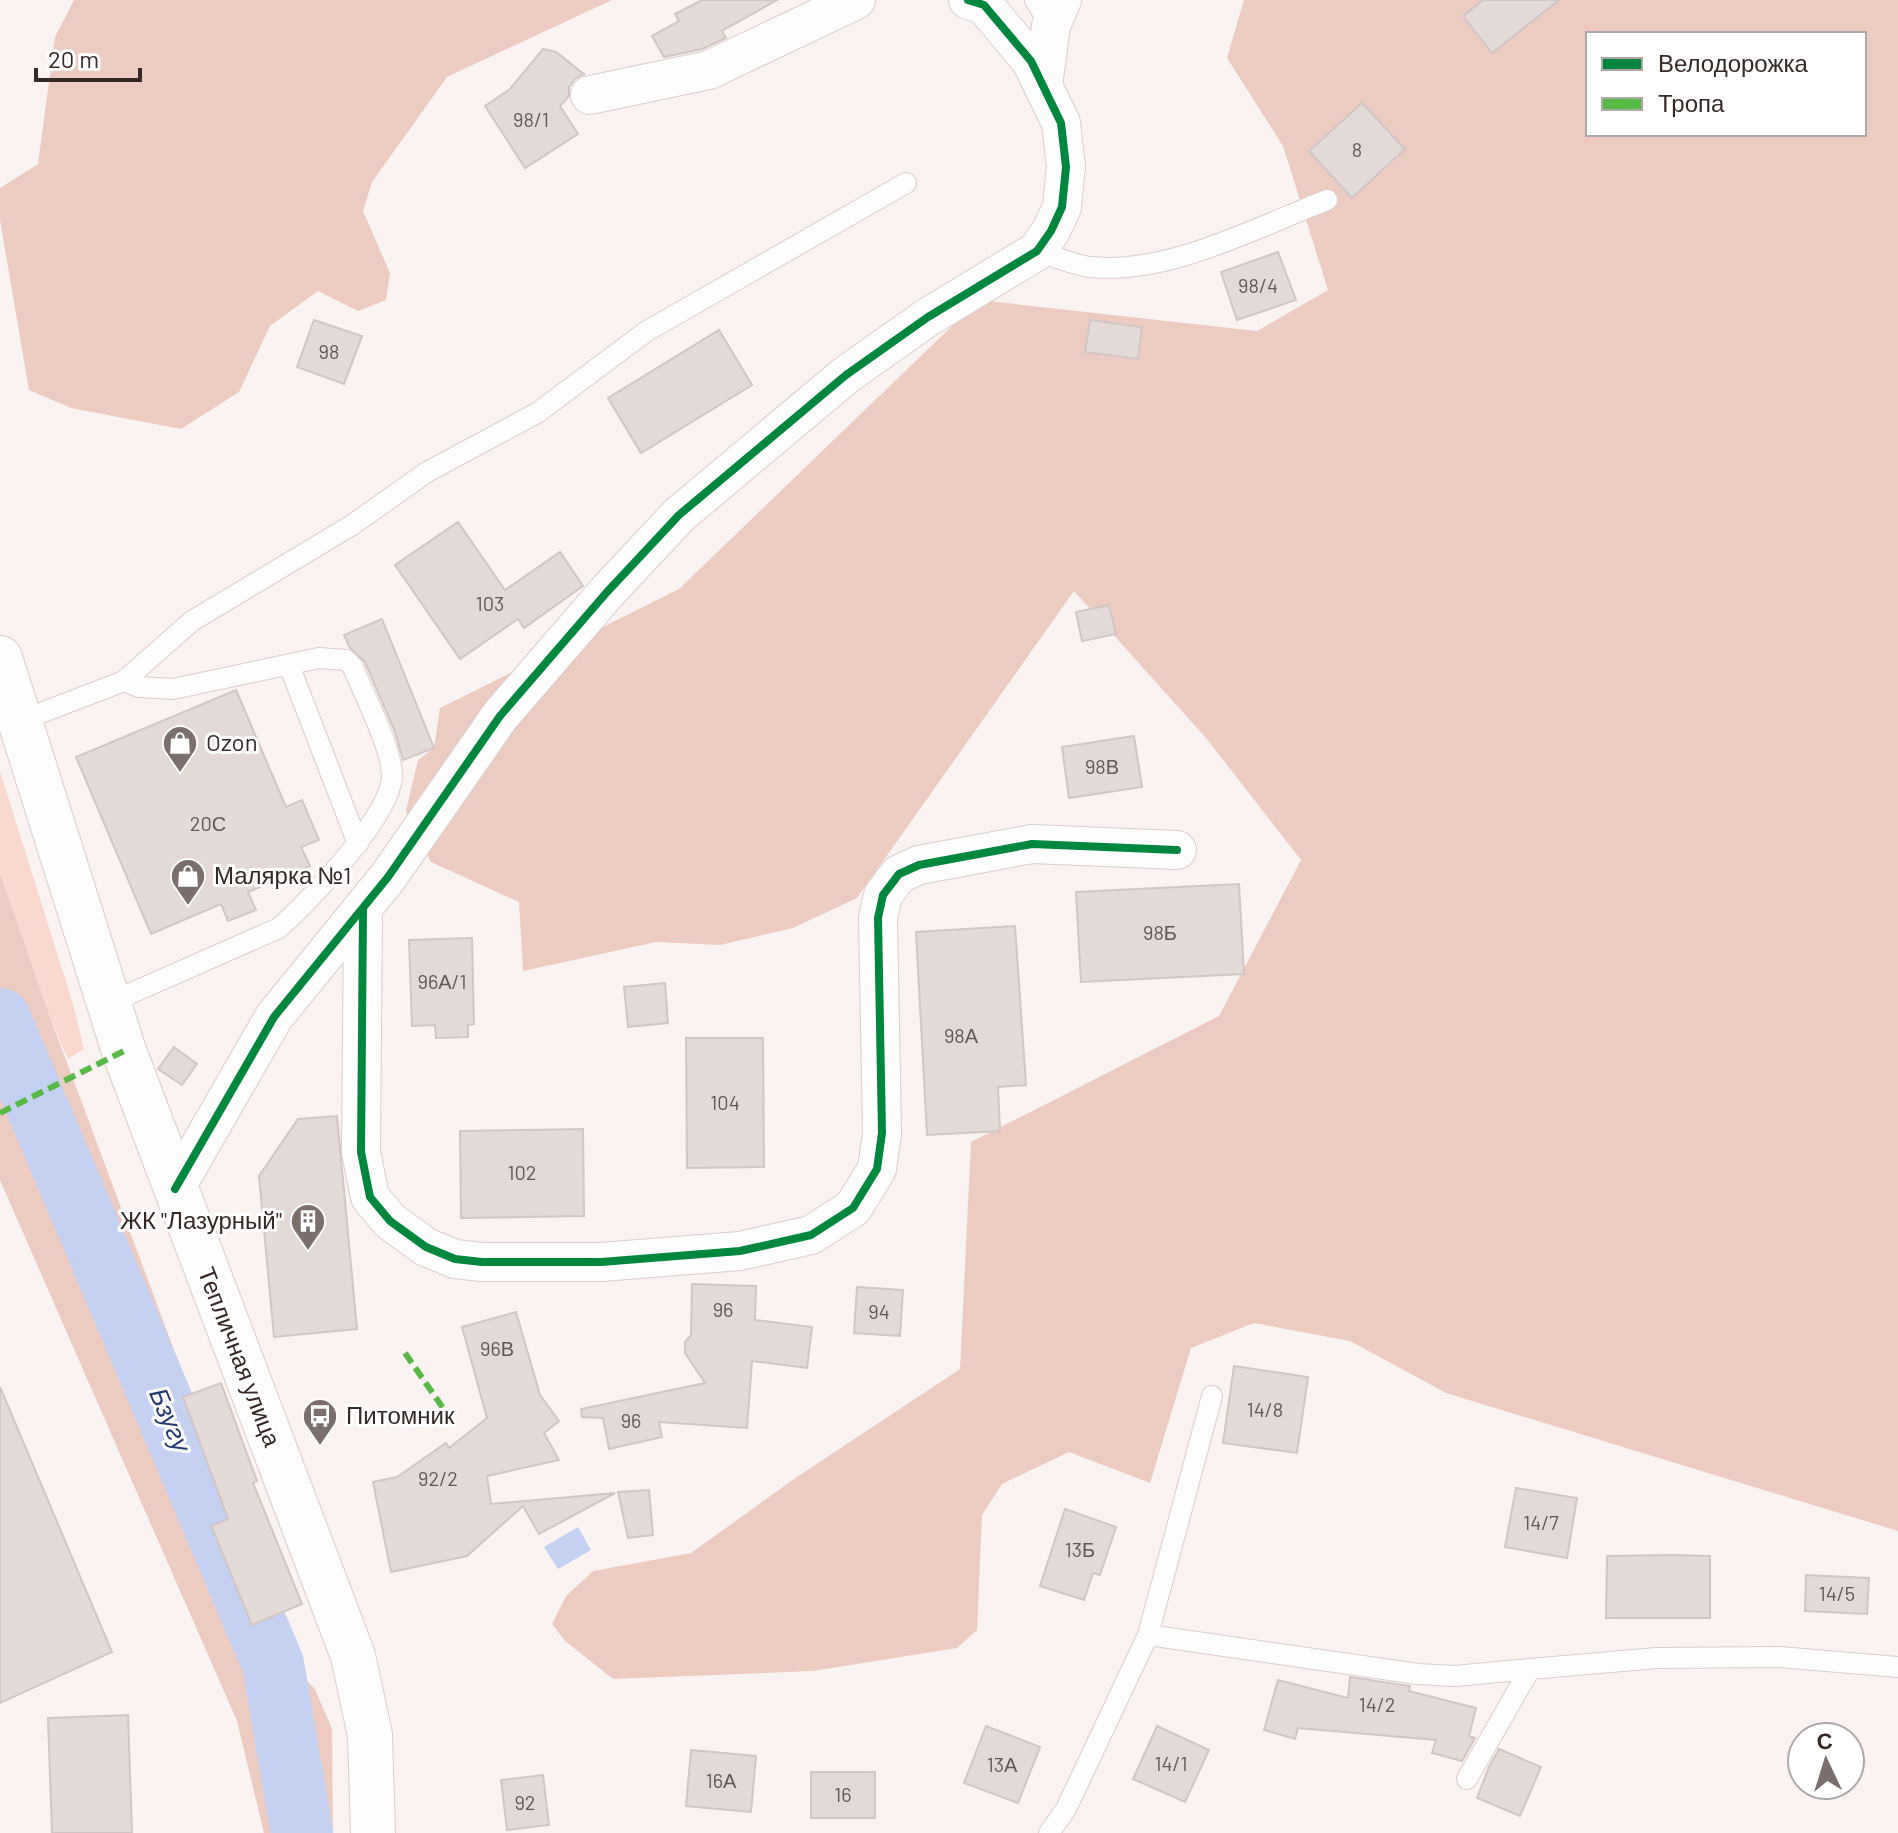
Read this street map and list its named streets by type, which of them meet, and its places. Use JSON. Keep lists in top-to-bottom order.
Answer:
{
  "streets": {
    "street": ["Тепличная улица"]
  },
  "water": ["Бзугу"],
  "places": {
    "shop": ["Ozon", "Малярка №1"],
    "building": ["ЖК \"Лазурный\""],
    "bus stop": ["Питомник"]
  },
  "house_numbers": [
    "98/1",
    "8",
    "98/4",
    "98",
    "103",
    "98В",
    "20С",
    "98Б",
    "96А/1",
    "98А",
    "104",
    "102",
    "96",
    "94",
    "96В",
    "14/8",
    "96",
    "92/2",
    "14/7",
    "13Б",
    "14/5",
    "14/2",
    "14/1",
    "13А",
    "16А",
    "16",
    "92"
  ],
  "legend": ["Велодорожка", "Тропа"],
  "scale_bar": "20 m",
  "north": "top"
}
